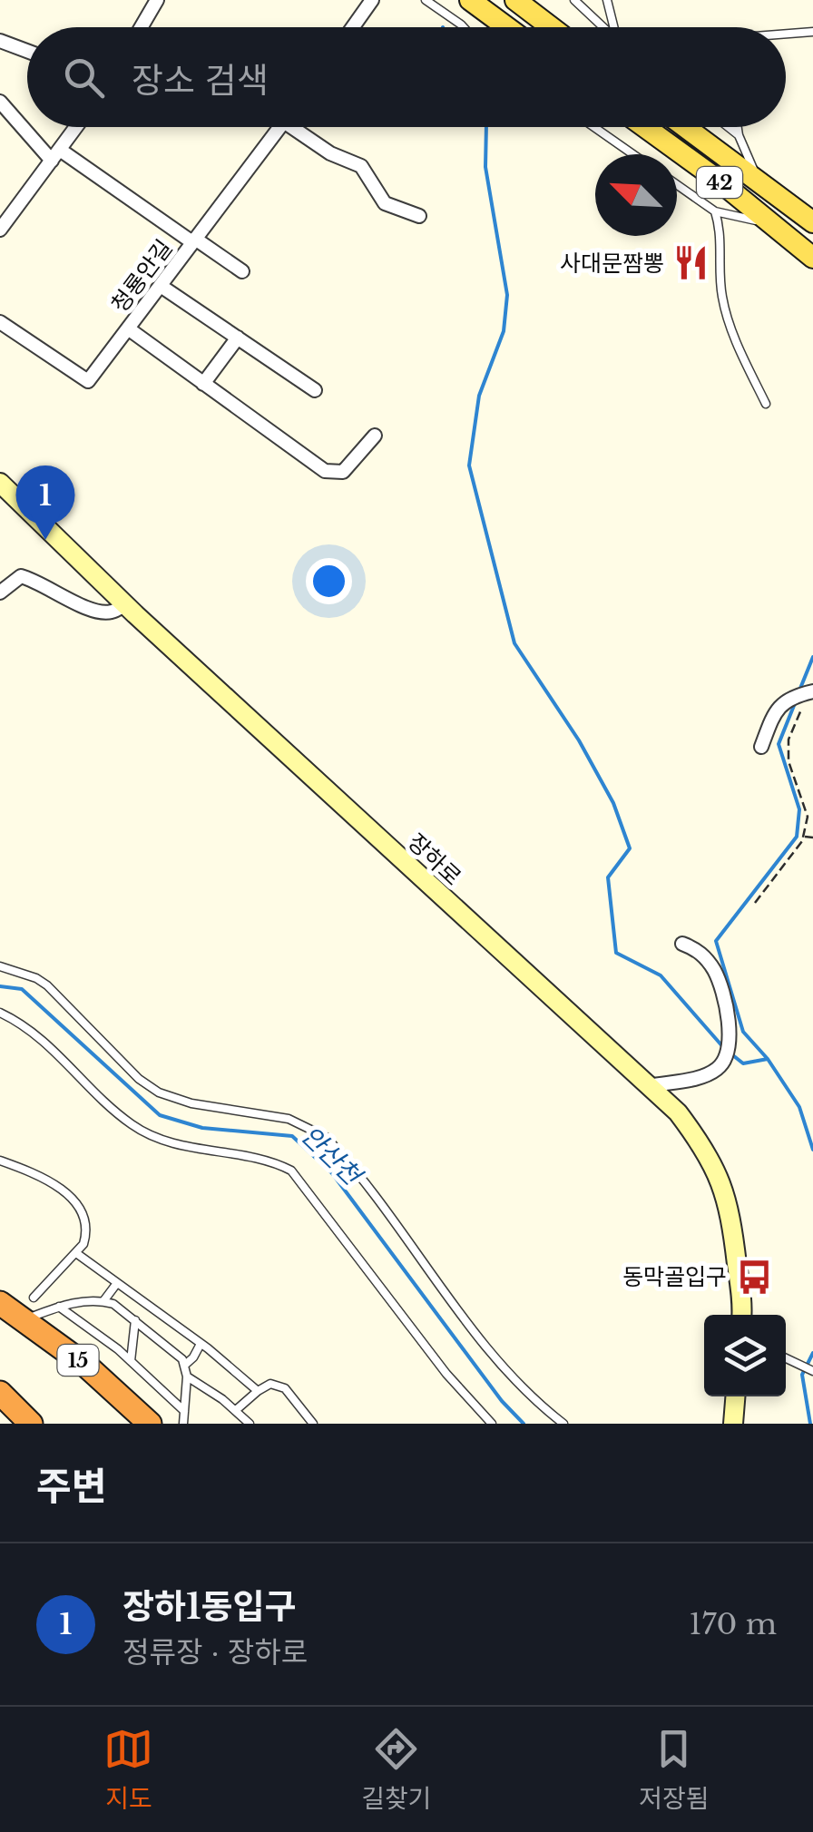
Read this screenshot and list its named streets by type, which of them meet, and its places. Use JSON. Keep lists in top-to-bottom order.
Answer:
{
  "streets": {
    "highway": ["15"],
    "main road": ["42"],
    "street": ["청룡안길", "장하로"]
  },
  "water": ["안산천"],
  "places": {
    "restaurant": ["사대문짬뽕"],
    "bus stop": ["동막골입구"]
  },
  "north": "top left",
  "page": {
    "search": "장소 검색",
    "pins": "1",
    "heading": "주변",
    "list": [
      {
        "mark": "1",
        "name": "장하1동입구",
        "note": "정류장 · 장하로",
        "value": "170 m"
      }
    ],
    "nav": ["지도", "길찾기", "저장됨"]
  }
}
